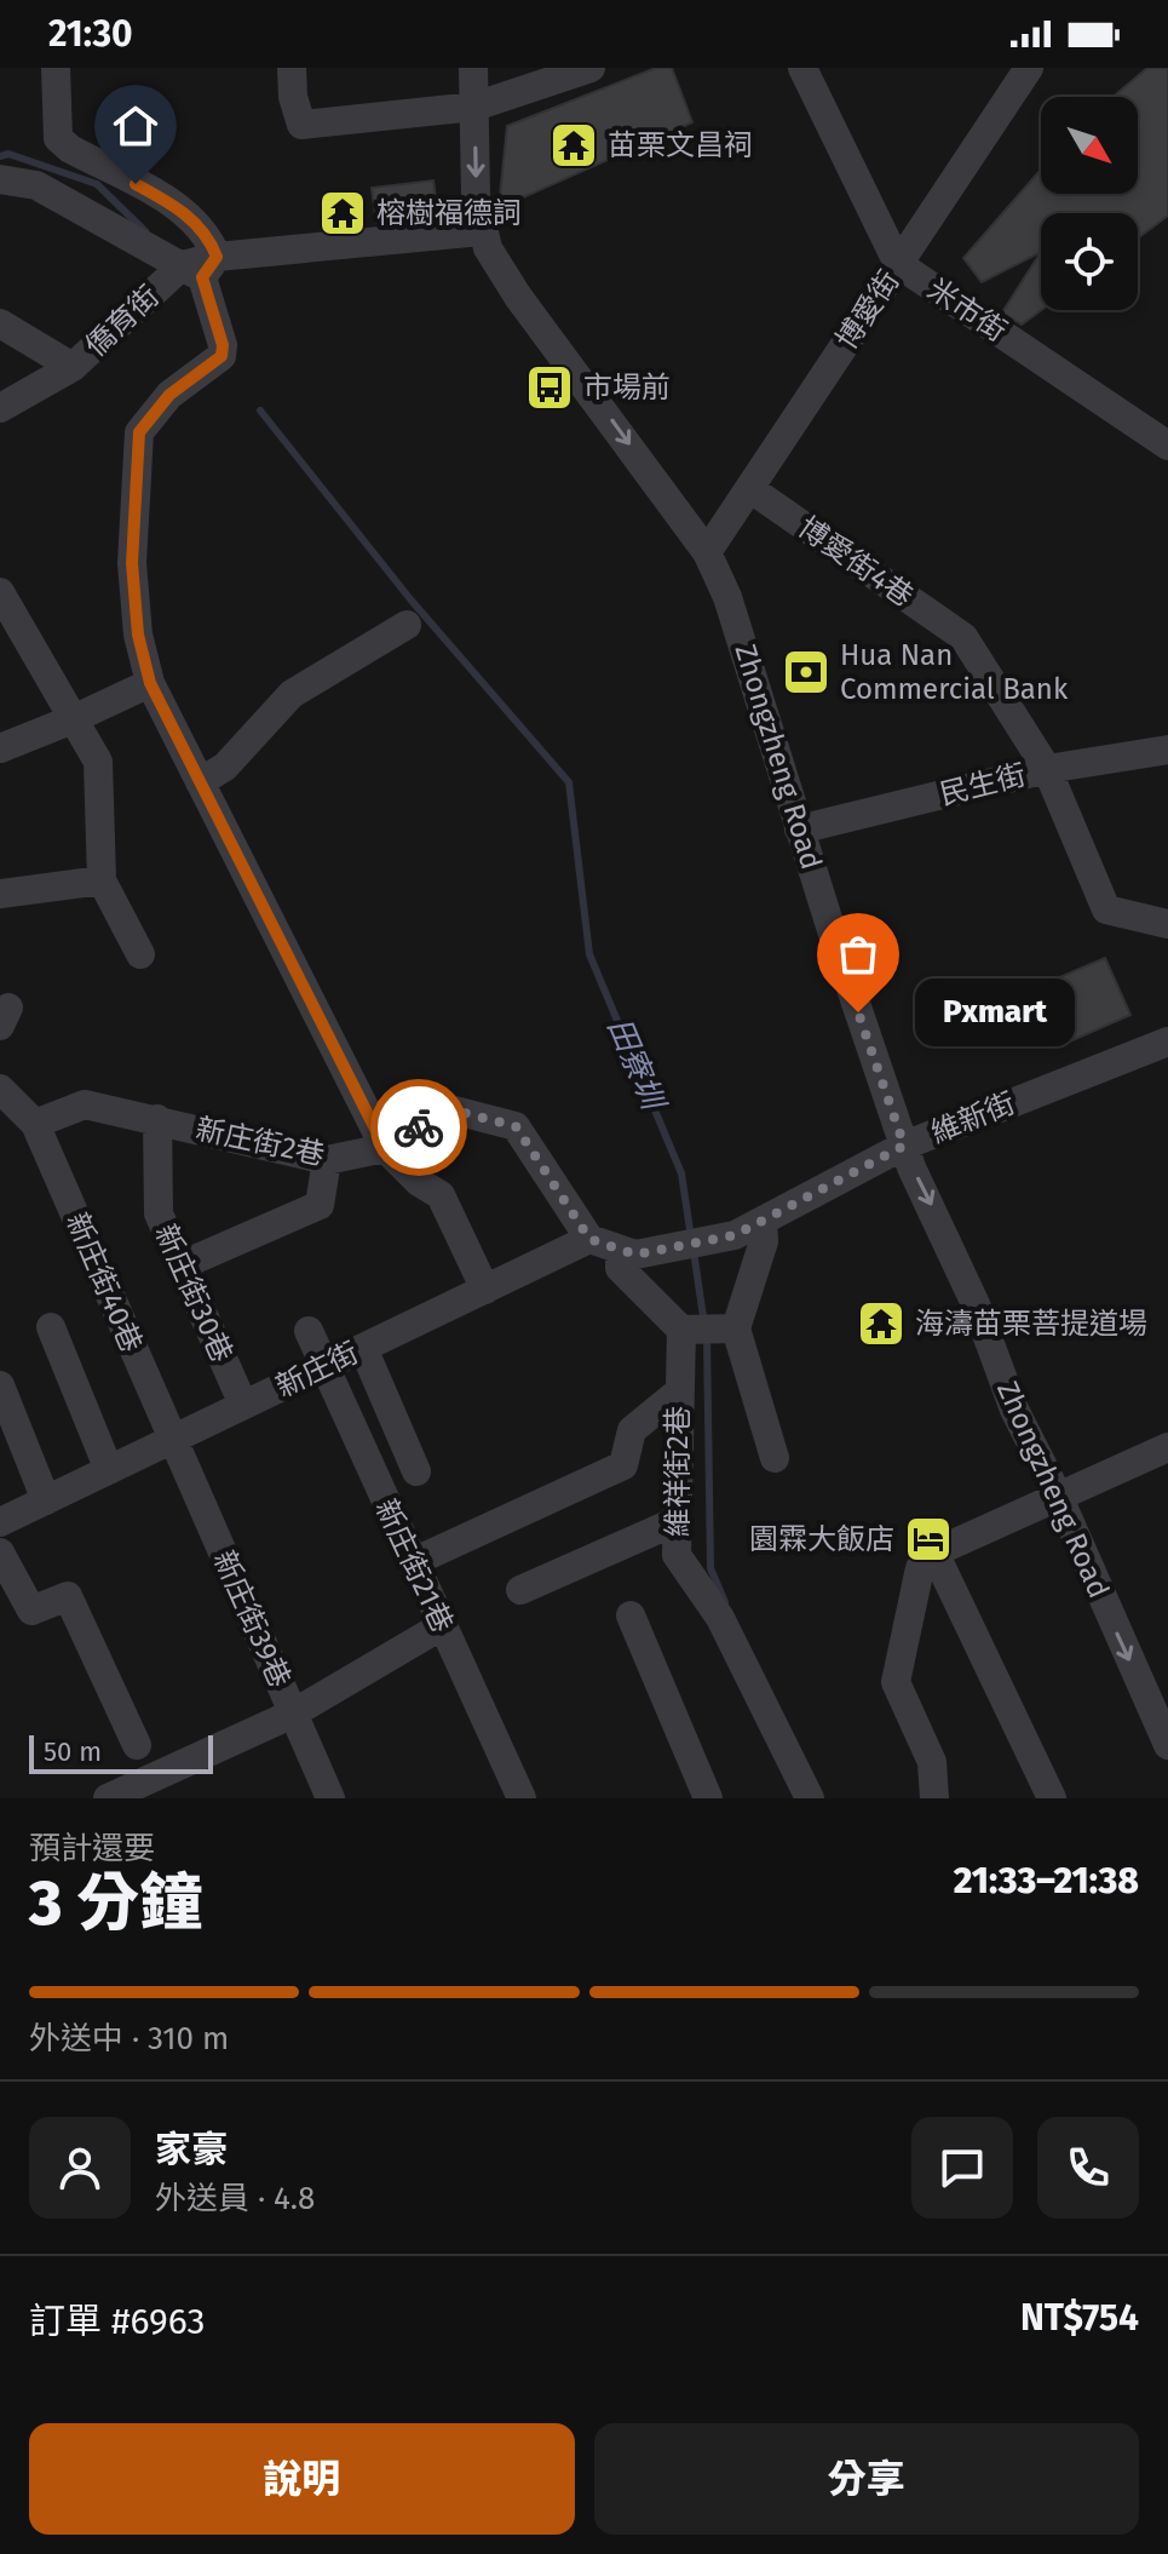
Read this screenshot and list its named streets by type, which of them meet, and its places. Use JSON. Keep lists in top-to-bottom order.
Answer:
{
  "streets": {
    "street": [
      "博愛街",
      "米市街",
      "僑育街",
      "博愛街4巷",
      "Zhongzheng Road",
      "民生街",
      "維新街",
      "新庄街2巷",
      "新庄街40巷",
      "新庄街30巷",
      "新庄街",
      "維祥街2巷",
      "新庄街21巷",
      "新庄街39巷"
    ]
  },
  "crossings": [
    ["博愛街", "米市街"],
    ["博愛街", "博愛街4巷"],
    ["博愛街", "Zhongzheng Road"],
    ["博愛街4巷", "民生街"],
    ["Zhongzheng Road", "民生街"],
    ["Zhongzheng Road", "維新街"],
    ["新庄街2巷", "新庄街40巷"],
    ["新庄街2巷", "新庄街30巷"],
    ["新庄街2巷", "新庄街"],
    ["新庄街40巷", "新庄街"],
    ["新庄街40巷", "新庄街39巷"],
    ["新庄街30巷", "新庄街"],
    ["新庄街", "新庄街21巷"],
    ["新庄街", "新庄街39巷"]
  ],
  "water": ["田寮圳"],
  "places": {
    "temple": ["苗栗文昌祠", "榕樹福德詞", "海濤苗栗菩提道場"],
    "bus stop": ["市場前"],
    "bank": ["Hua Nan Commercial Bank"],
    "other": ["Pxmart"],
    "hotel": ["園霖大飯店"]
  },
  "scale_bar": "50 m",
  "north": "bottom right",
  "page": {
    "status": "21:30",
    "bubble": "Pxmart",
    "scale": "50 m",
    "heading": ["3 分鐘", "預計還要", "21:33–21:38"],
    "panel": [
      "家豪",
      "外送員 · 4.8",
      "訂單 #6963",
      "NT$754"
    ],
    "bar": "外送中 · 310 m",
    "buttons": ["說明", "分享"]
  }
}
